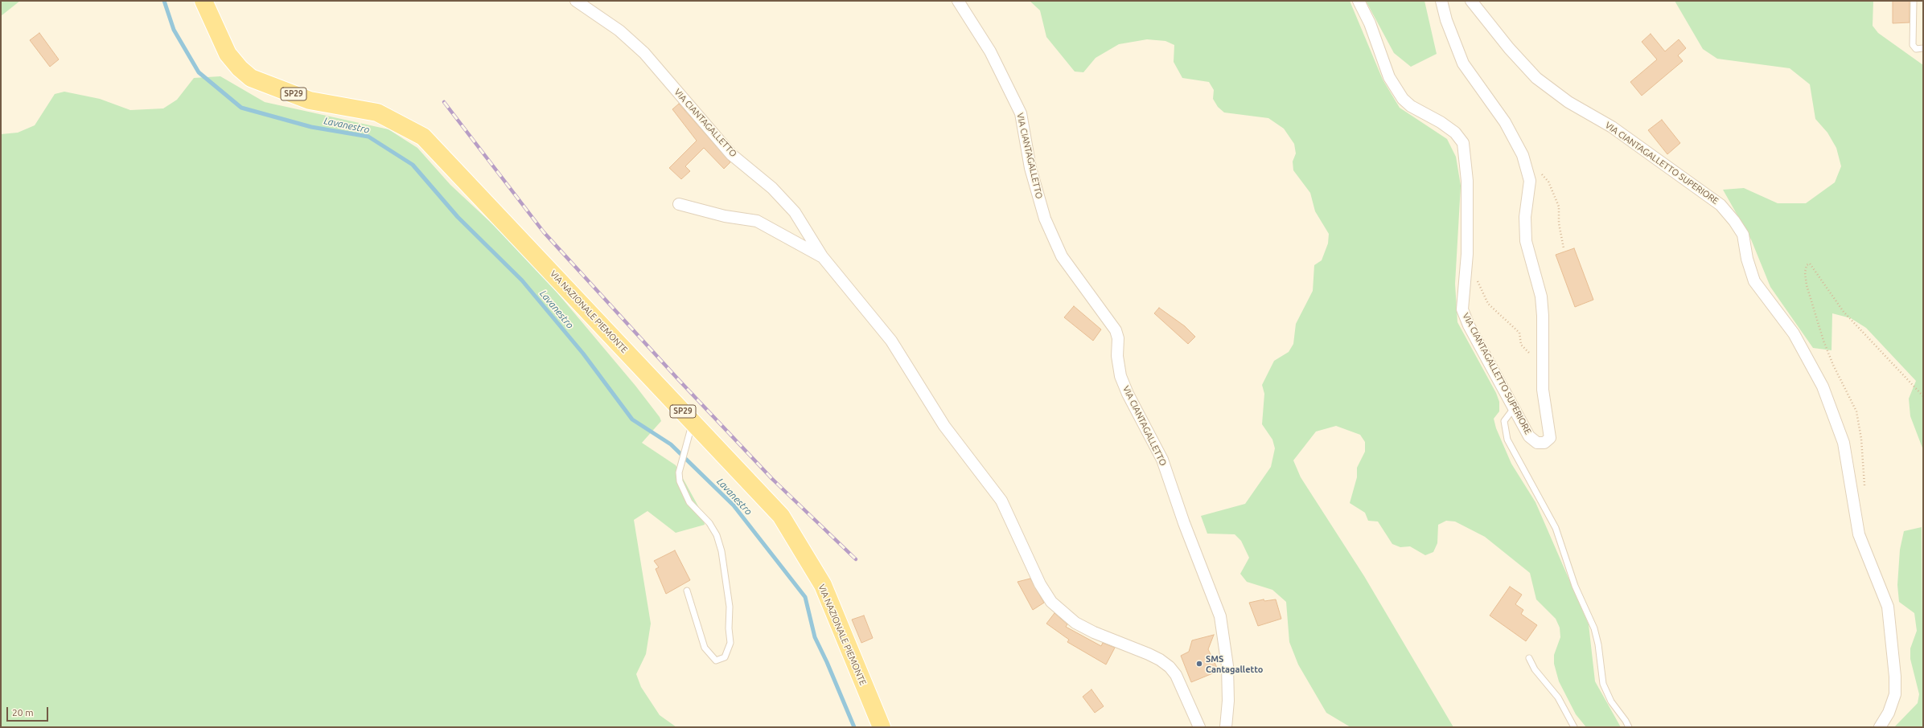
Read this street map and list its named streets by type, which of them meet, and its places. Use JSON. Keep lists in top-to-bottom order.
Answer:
{
  "streets": {
    "main road": ["SP29", "VIA NAZIONALE PIEMONTE"],
    "street": ["VIA CIANTAGALLETTO", "VIA CIANTAGALLETTO SUPERIORE"]
  },
  "water": ["Lavanestro"],
  "places": ["SMS Cantagalletto"],
  "scale_bar": "20 m"
}
